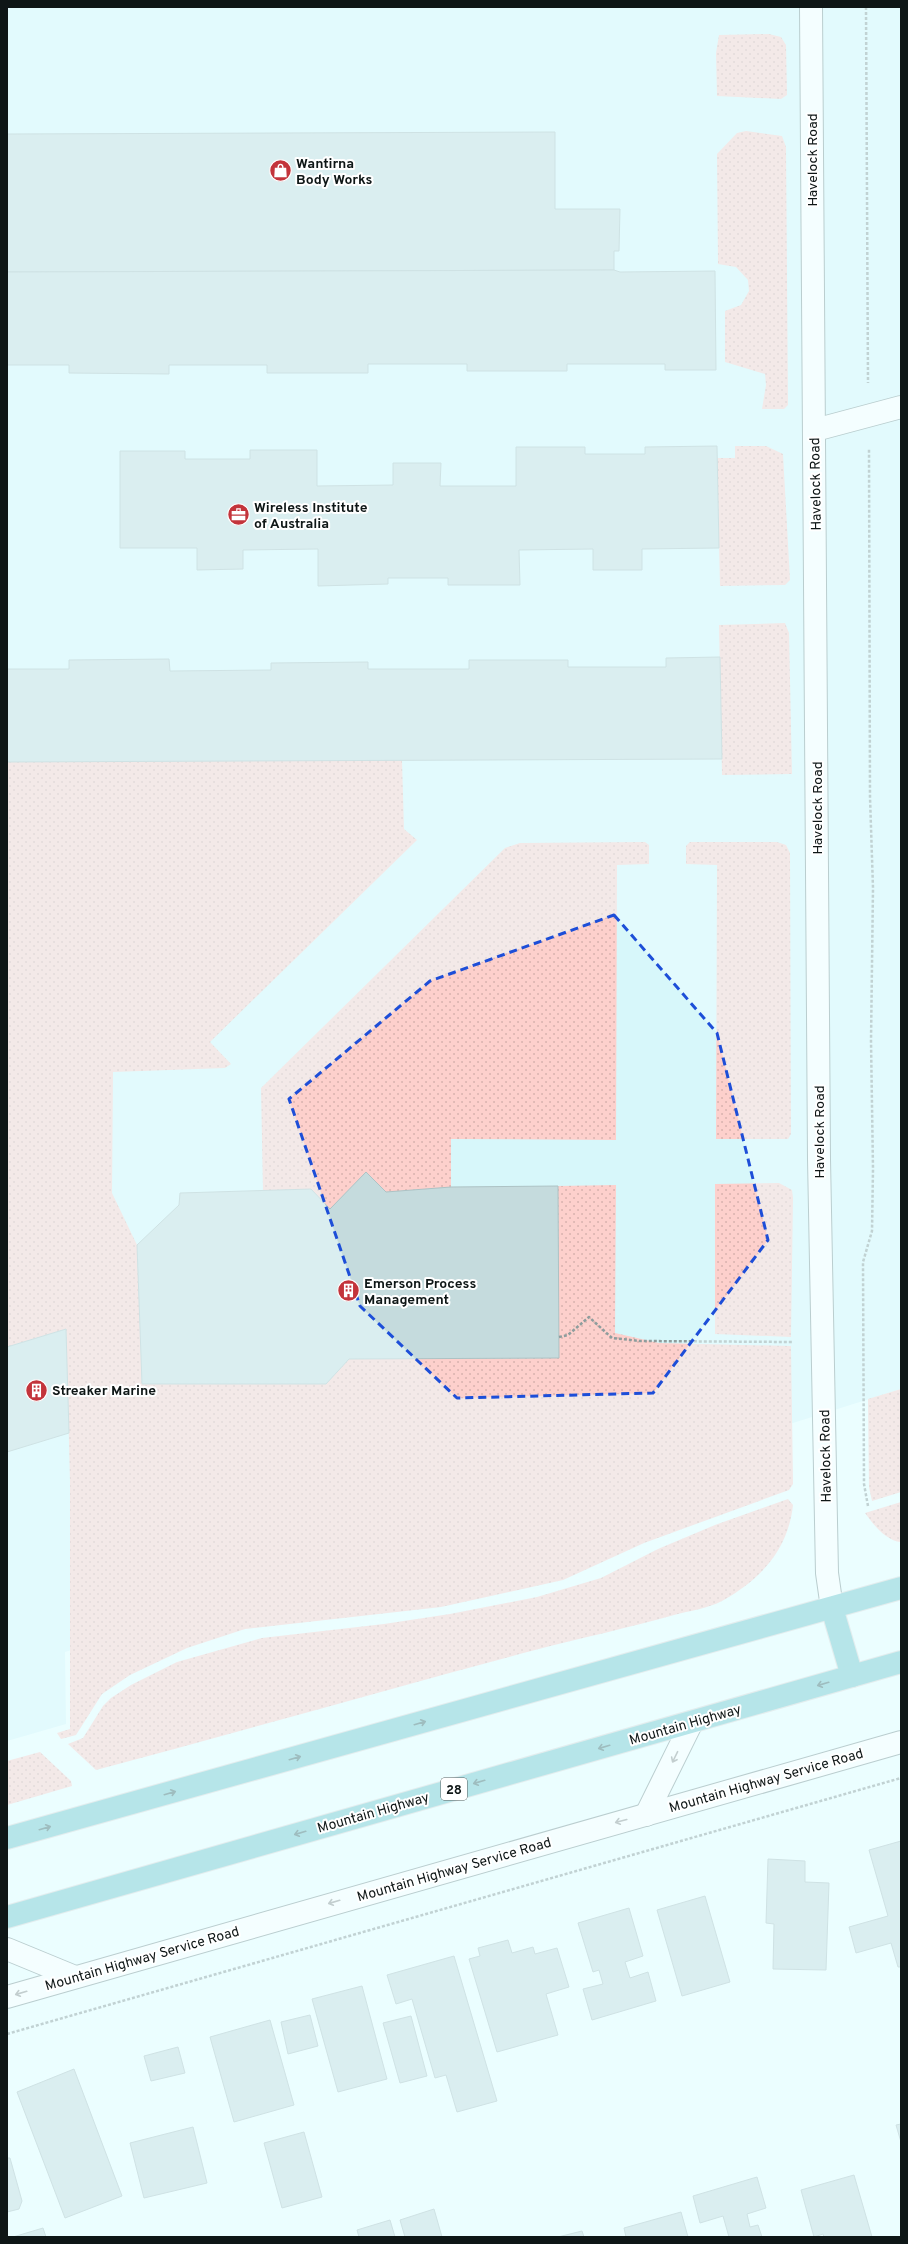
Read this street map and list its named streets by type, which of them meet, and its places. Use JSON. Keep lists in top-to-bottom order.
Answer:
{
  "streets": {
    "main road": ["Mountain Highway", "28"],
    "street": ["Havelock Road", "Mountain Highway Service Road"]
  },
  "one_way": ["Mountain Highway Service Road"],
  "places": {
    "shop": ["Wantirna Body Works"],
    "office": ["Wireless Institute of Australia"],
    "building": ["Emerson Process Management", "Streaker Marine"]
  }
}
